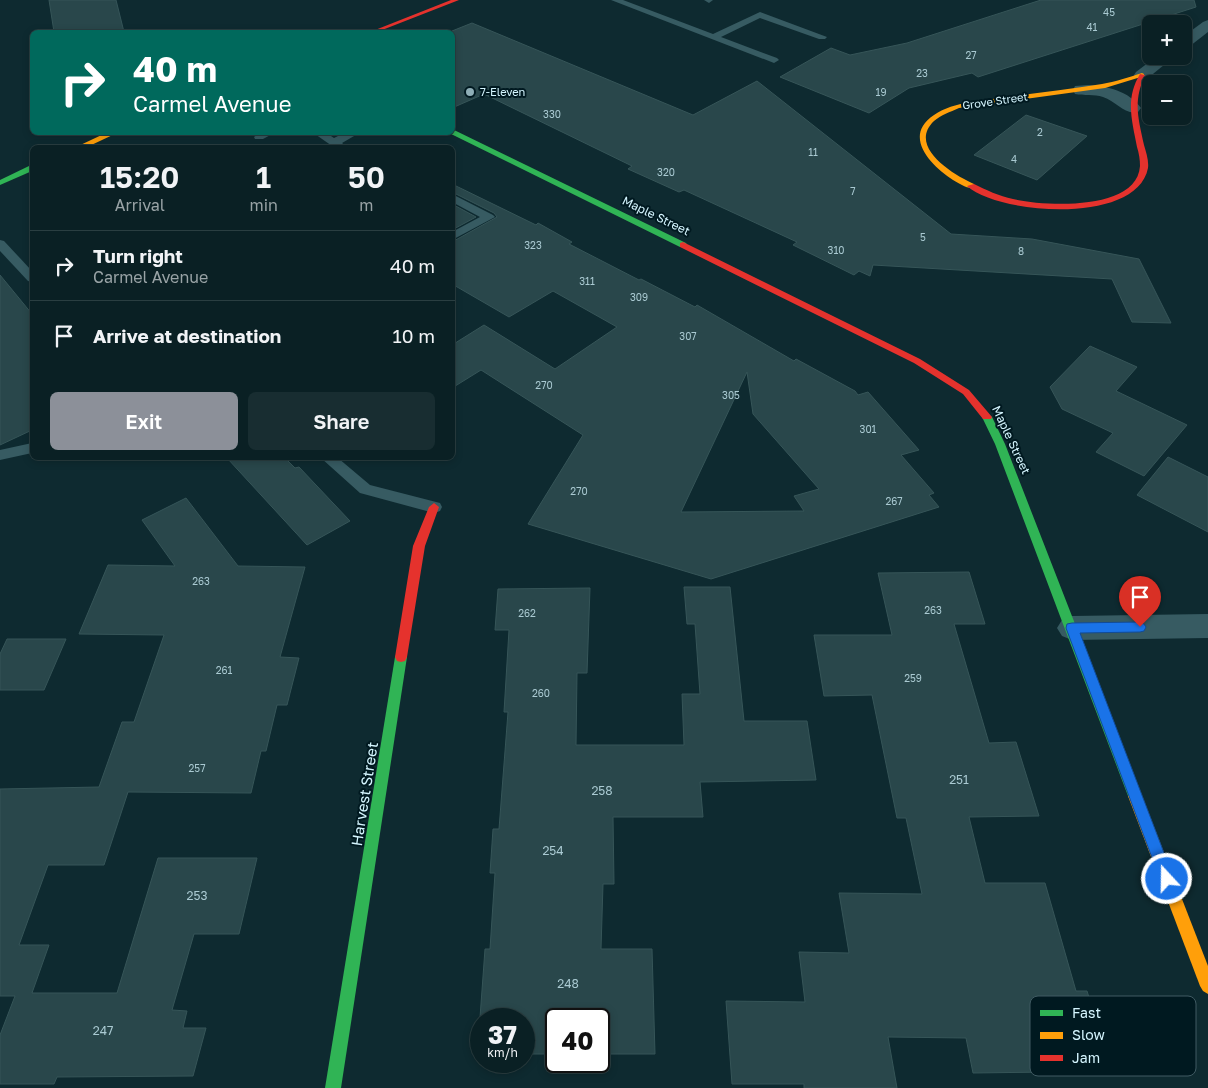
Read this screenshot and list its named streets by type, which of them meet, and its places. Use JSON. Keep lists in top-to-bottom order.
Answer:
{
  "streets": {
    "street": ["Grove Street", "Maple Street", "Harvest Street"]
  },
  "places": ["7-Eleven"],
  "house_numbers": [
    "45",
    "41",
    "27",
    "23",
    "19",
    "330",
    "2",
    "11",
    "4",
    "320",
    "7",
    "5",
    "323",
    "310",
    "8",
    "311",
    "309",
    "307",
    "270",
    "305",
    "301",
    "270",
    "267",
    "263",
    "263",
    "262",
    "261",
    "259",
    "260",
    "257",
    "251",
    "258",
    "254",
    "253",
    "248",
    "247"
  ],
  "legend": ["Fast", "Slow", "Jam"],
  "page": {
    "map_buttons": ["+", "−"],
    "turn": ["40 m", "Carmel Avenue"],
    "eta": [
      "15:20",
      "Arrival",
      "1",
      "min",
      "50",
      "m"
    ],
    "list": [
      {
        "name": "Turn right",
        "note": "Carmel Avenue",
        "value": "40 m"
      },
      {
        "name": "Arrive at destination",
        "value": "10 m"
      }
    ],
    "buttons": ["Exit", "Share"],
    "speed": "37 km/h",
    "limit": "40"
  }
}
